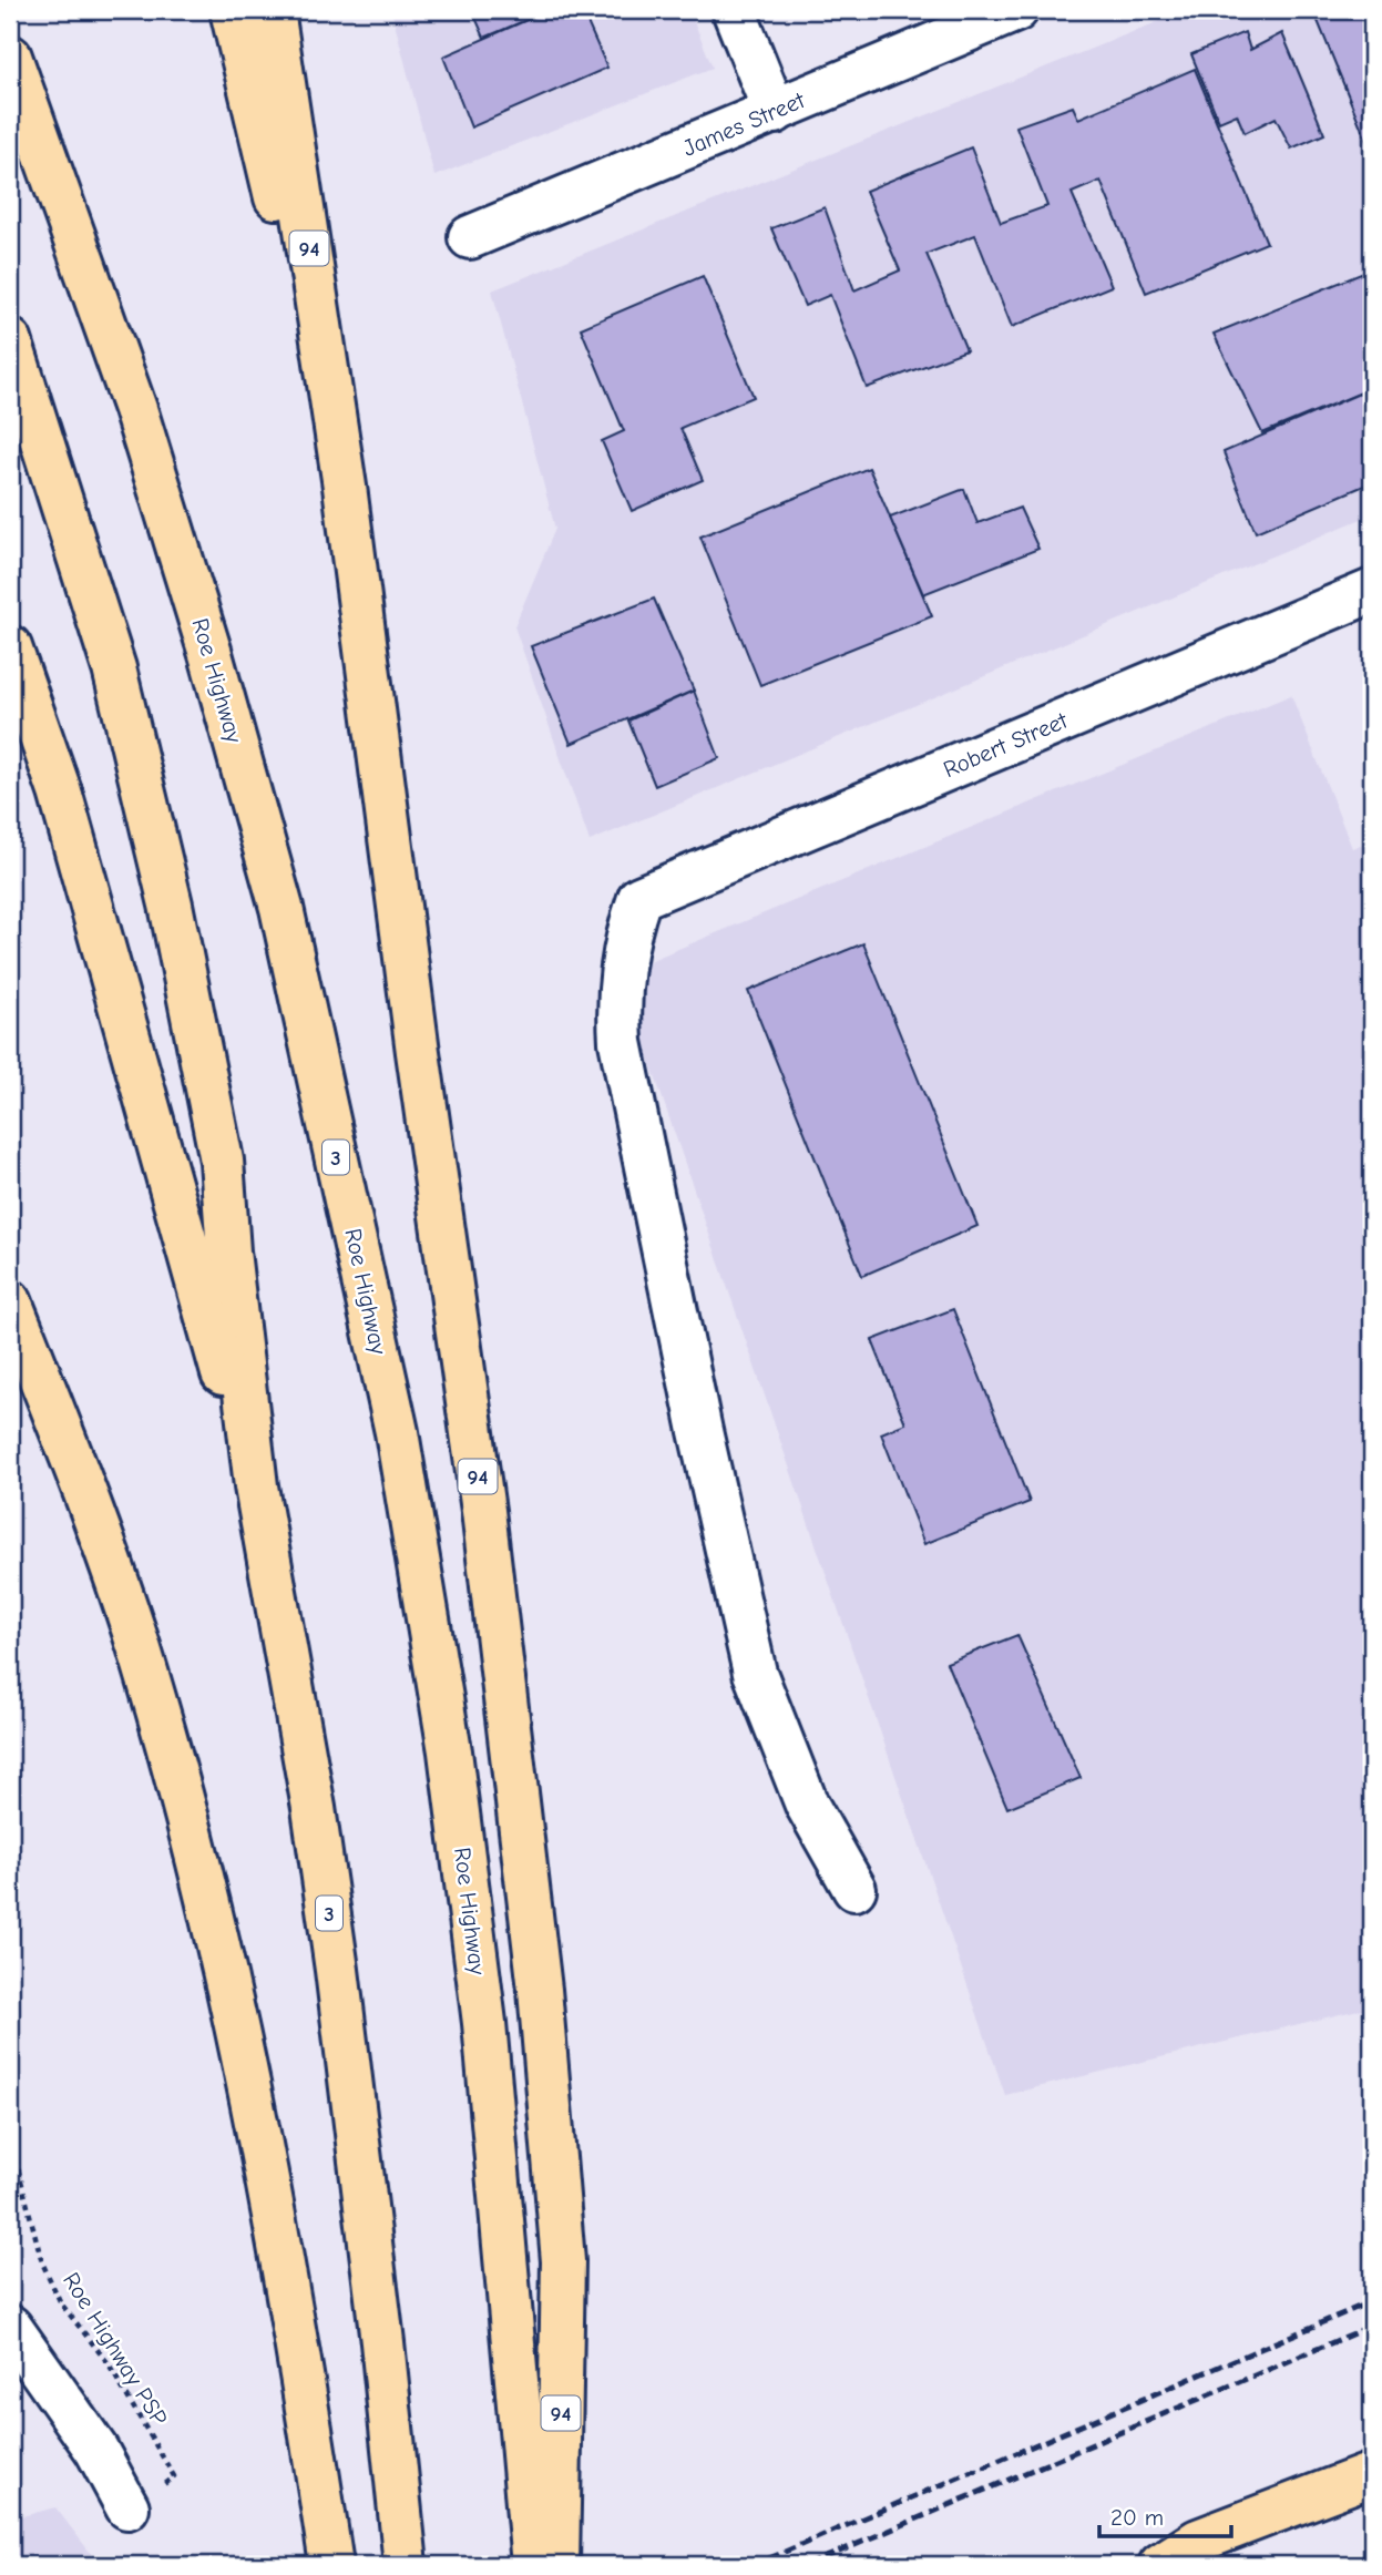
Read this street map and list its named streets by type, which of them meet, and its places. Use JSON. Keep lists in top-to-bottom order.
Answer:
{
  "streets": {
    "main road": ["94", "Roe Highway", "3"],
    "street": ["James Street", "Robert Street"],
    "path": ["Roe Highway PSP"]
  },
  "scale_bar": "20 m"
}
